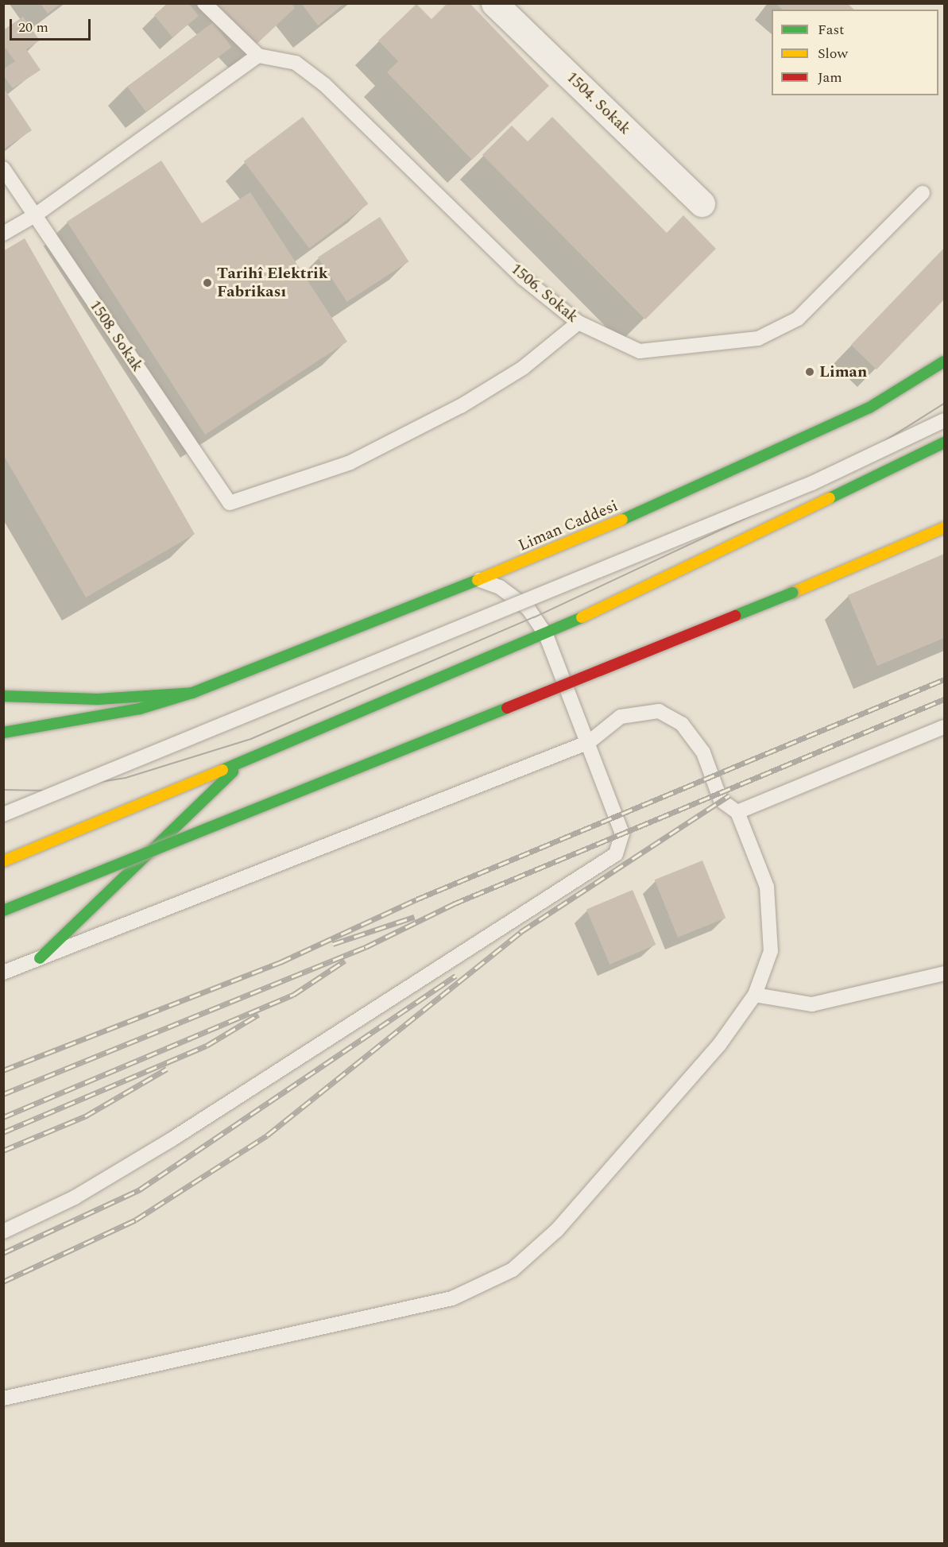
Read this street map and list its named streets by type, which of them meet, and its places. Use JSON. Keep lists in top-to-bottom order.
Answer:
{
  "streets": {
    "main road": ["Liman Caddesi"],
    "street": ["1504. Sokak"],
    "lane": ["1506. Sokak", "1508. Sokak"]
  },
  "crossings": [
    ["1506. Sokak", "1508. Sokak"]
  ],
  "places": ["Tarihî Elektrik Fabrikası", "Liman"],
  "legend": ["Fast", "Slow", "Jam"],
  "scale_bar": "20 m"
}
